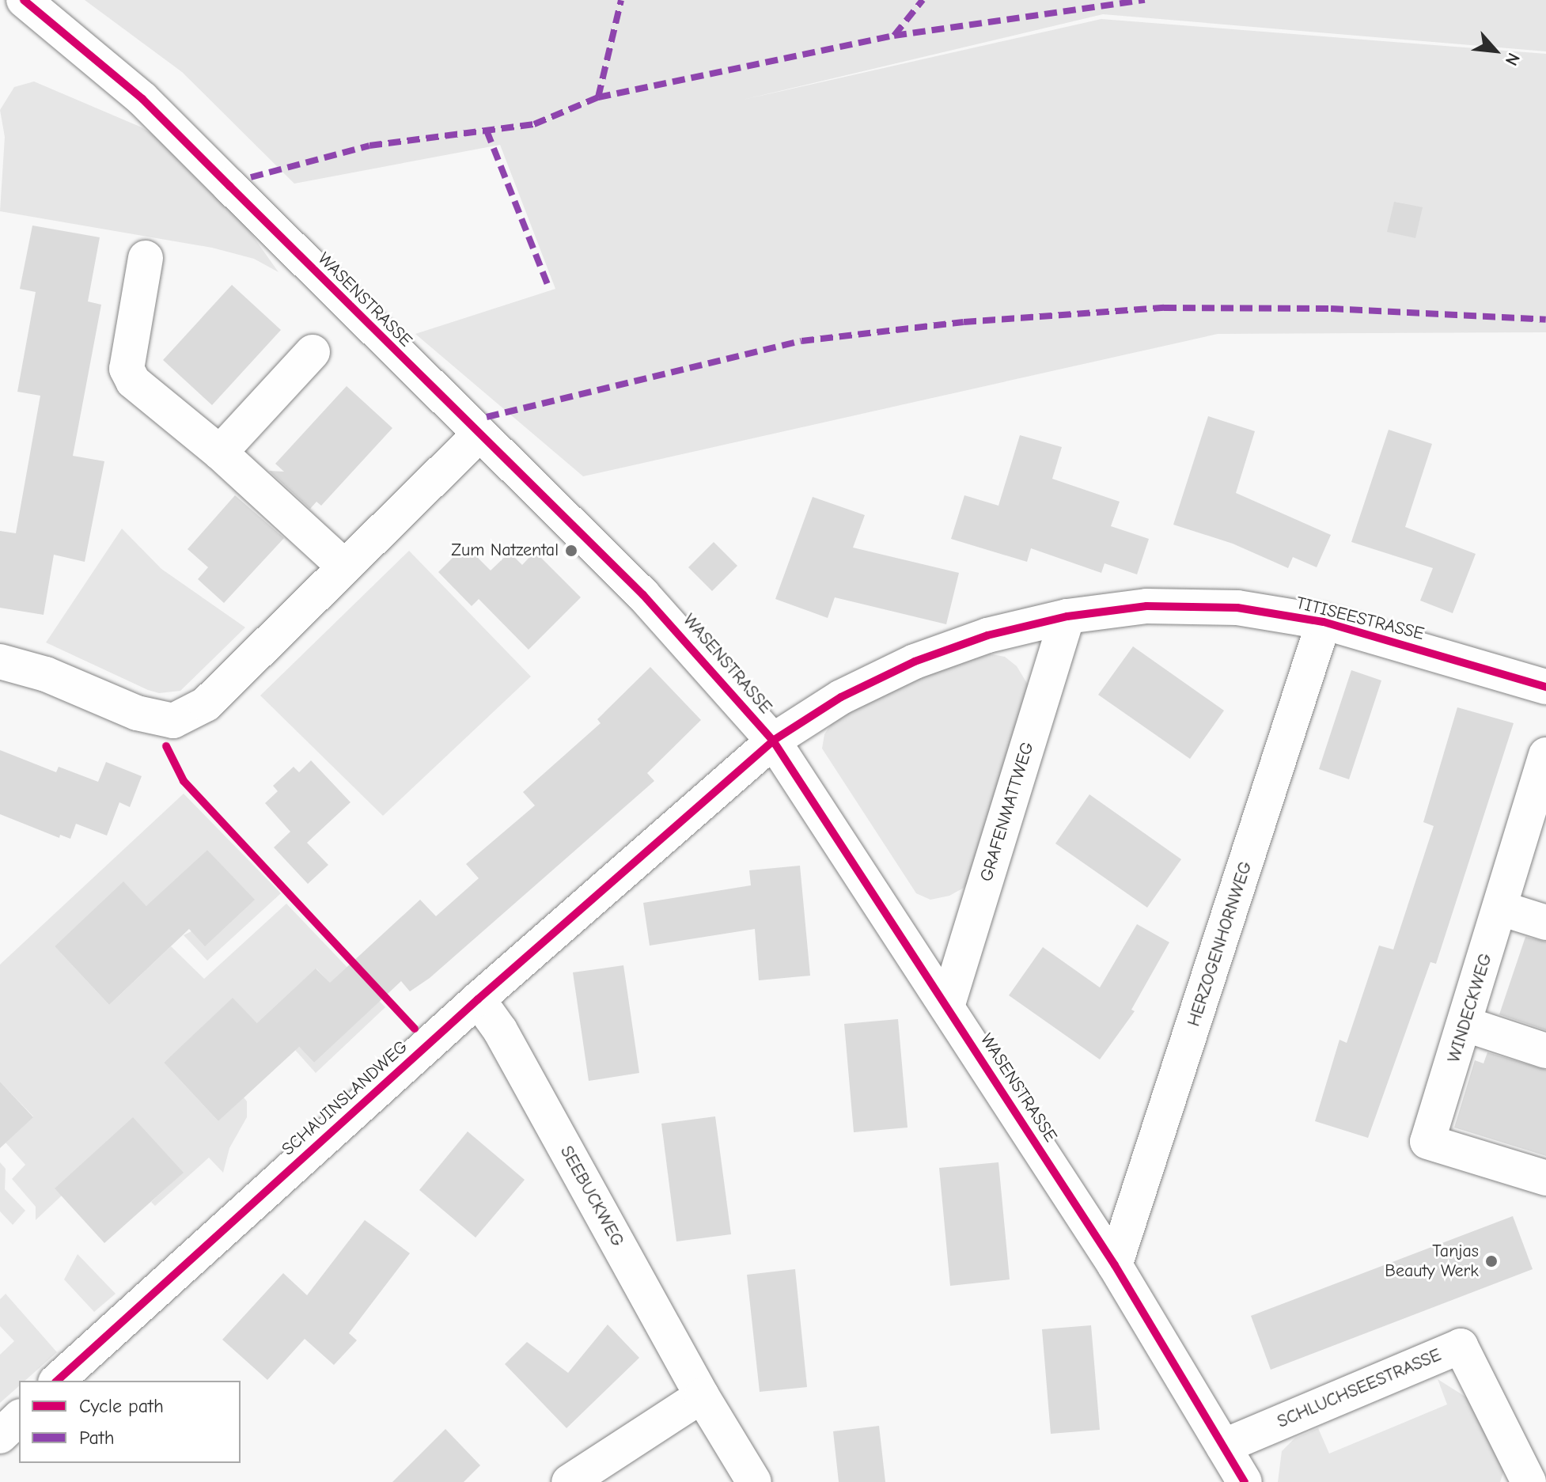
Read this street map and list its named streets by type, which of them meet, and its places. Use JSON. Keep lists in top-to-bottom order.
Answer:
{
  "streets": {
    "street": [
      "WASENSTRASSE",
      "TITISEESTRASSE",
      "GRAFENMATTWEG",
      "HERZOGENHORNWEG",
      "WINDECKWEG",
      "SCHAUINSLANDWEG",
      "SEEBUCKWEG",
      "SCHLUCHSEESTRASSE"
    ]
  },
  "crossings": [
    ["WASENSTRASSE", "TITISEESTRASSE"],
    ["WASENSTRASSE", "GRAFENMATTWEG"],
    ["WASENSTRASSE", "HERZOGENHORNWEG"],
    ["WASENSTRASSE", "SCHAUINSLANDWEG"],
    ["WASENSTRASSE", "SCHLUCHSEESTRASSE"],
    ["TITISEESTRASSE", "GRAFENMATTWEG"],
    ["TITISEESTRASSE", "HERZOGENHORNWEG"],
    ["TITISEESTRASSE", "SCHAUINSLANDWEG"],
    ["SCHAUINSLANDWEG", "SEEBUCKWEG"]
  ],
  "places": ["Zum Natzental", "Tanjas Beauty Werk"],
  "legend": ["Cycle path", "Path"],
  "north": "bottom right"
}
